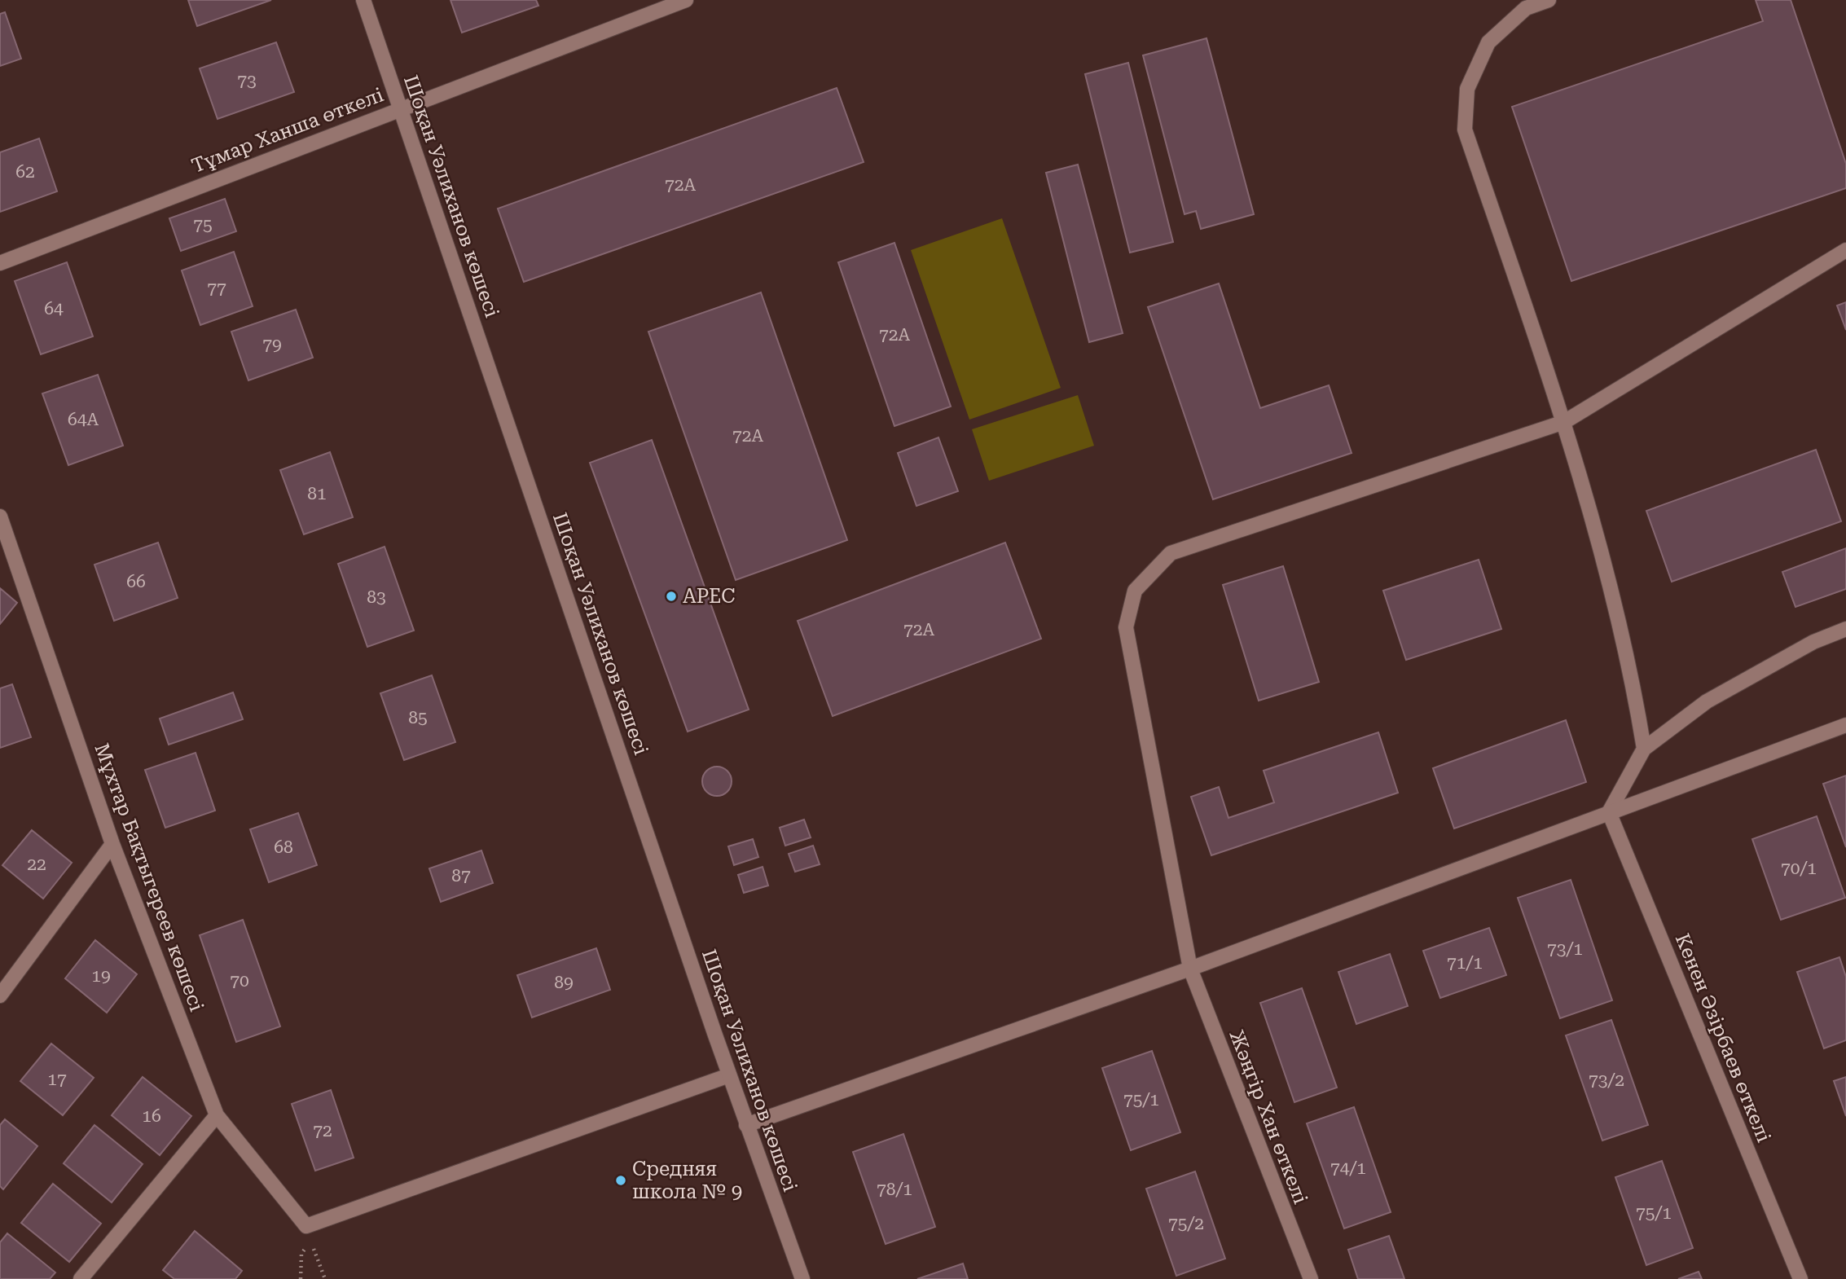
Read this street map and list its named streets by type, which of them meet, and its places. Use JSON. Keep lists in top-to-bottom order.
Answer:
{
  "streets": {
    "street": [
      "Тұмар Ханша өткелі",
      "Шоқан Уәлиханов көшесі",
      "Мұхтар Бақтыгереев көшесі",
      "Кенен Әзірбаев өткелі",
      "Жәңгір Хан өткелі"
    ]
  },
  "crossings": [
    ["Тұмар Ханша өткелі", "Шоқан Уәлиханов көшесі"],
    ["Шоқан Уәлиханов көшесі", "Мұхтар Бақтыгереев көшесі"]
  ],
  "places": ["APEC", "Средняя школа № 9"],
  "house_numbers": [
    "73",
    "62",
    "72А",
    "75",
    "77",
    "64",
    "72А",
    "79",
    "64А",
    "72А",
    "81",
    "66",
    "83",
    "72А",
    "85",
    "68",
    "22",
    "70/1",
    "87",
    "73/1",
    "71/1",
    "19",
    "70",
    "89",
    "17",
    "73/2",
    "75/1",
    "16",
    "72",
    "74/1",
    "78/1",
    "75/1",
    "75/2"
  ]
}
